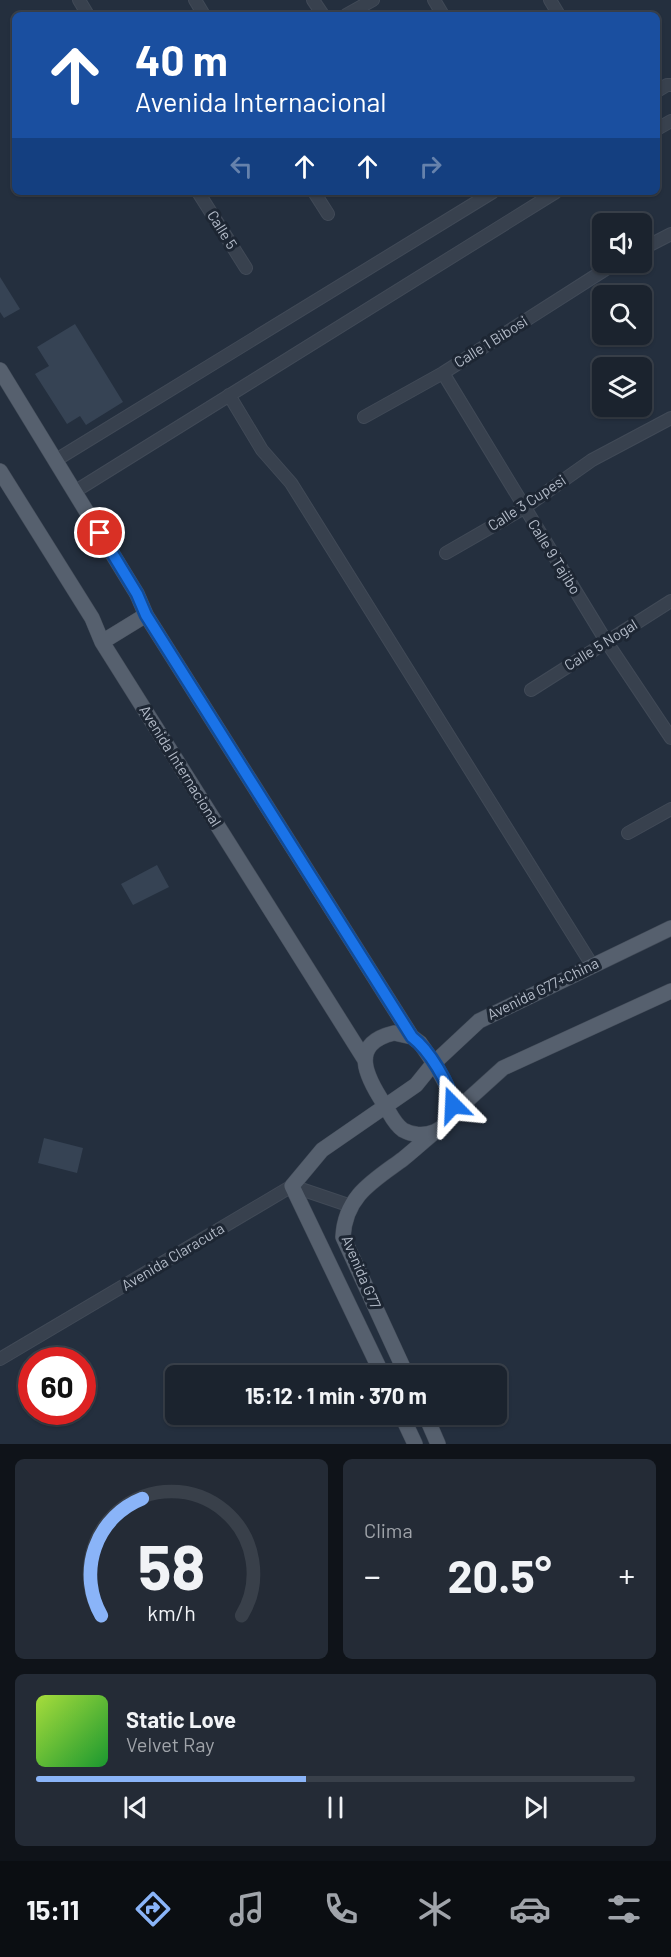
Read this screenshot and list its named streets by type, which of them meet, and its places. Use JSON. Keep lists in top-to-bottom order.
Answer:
{
  "streets": {
    "main road": ["Avenida Internacional", "Avenida G77+China", "Avenida G77"],
    "street": [
      "Calle 5",
      "Calle 1 Bibosi",
      "Calle 3 Cupesi",
      "Calle 9 Tajibo",
      "Calle 5 Nogal",
      "Avenida Claracuta"
    ]
  },
  "crossings": [
    ["Calle 1 Bibosi", "Calle 9 Tajibo"],
    ["Calle 3 Cupesi", "Calle 9 Tajibo"],
    ["Calle 9 Tajibo", "Calle 5 Nogal"],
    ["Avenida Internacional", "Avenida G77+China"],
    ["Avenida G77+China", "Avenida Claracuta"],
    ["Avenida G77+China", "Avenida G77"],
    ["Avenida Claracuta", "Avenida G77"]
  ],
  "page": {
    "turn": ["40 m", "Avenida Internacional"],
    "limit": "60",
    "trip": "15:12 · 1 min · 370 m",
    "tile": "Clima",
    "heat": ["−", "20.5°", "+"],
    "song": ["Static Love", "Velvet Ray"],
    "tabs": "15:11",
    "gauge": ["58", "km/h"]
  }
}
